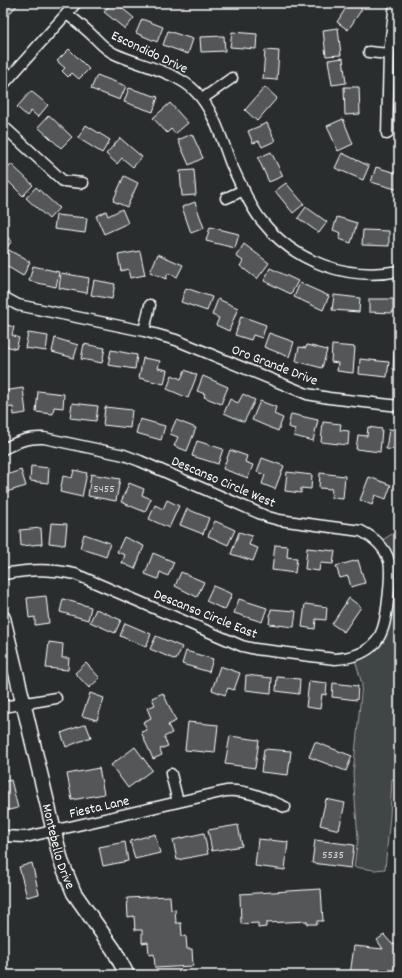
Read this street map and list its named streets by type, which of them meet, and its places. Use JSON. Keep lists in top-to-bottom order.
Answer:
{
  "streets": {
    "street": [
      "Escondido Drive",
      "Oro Grande Drive",
      "Descanso Circle West",
      "Descanso Circle East",
      "Fiesta Lane",
      "Montebello Drive"
    ]
  },
  "crossings": [
    ["Descanso Circle West", "Descanso Circle East"],
    ["Fiesta Lane", "Montebello Drive"]
  ],
  "house_numbers": ["5455", "5535"]
}
